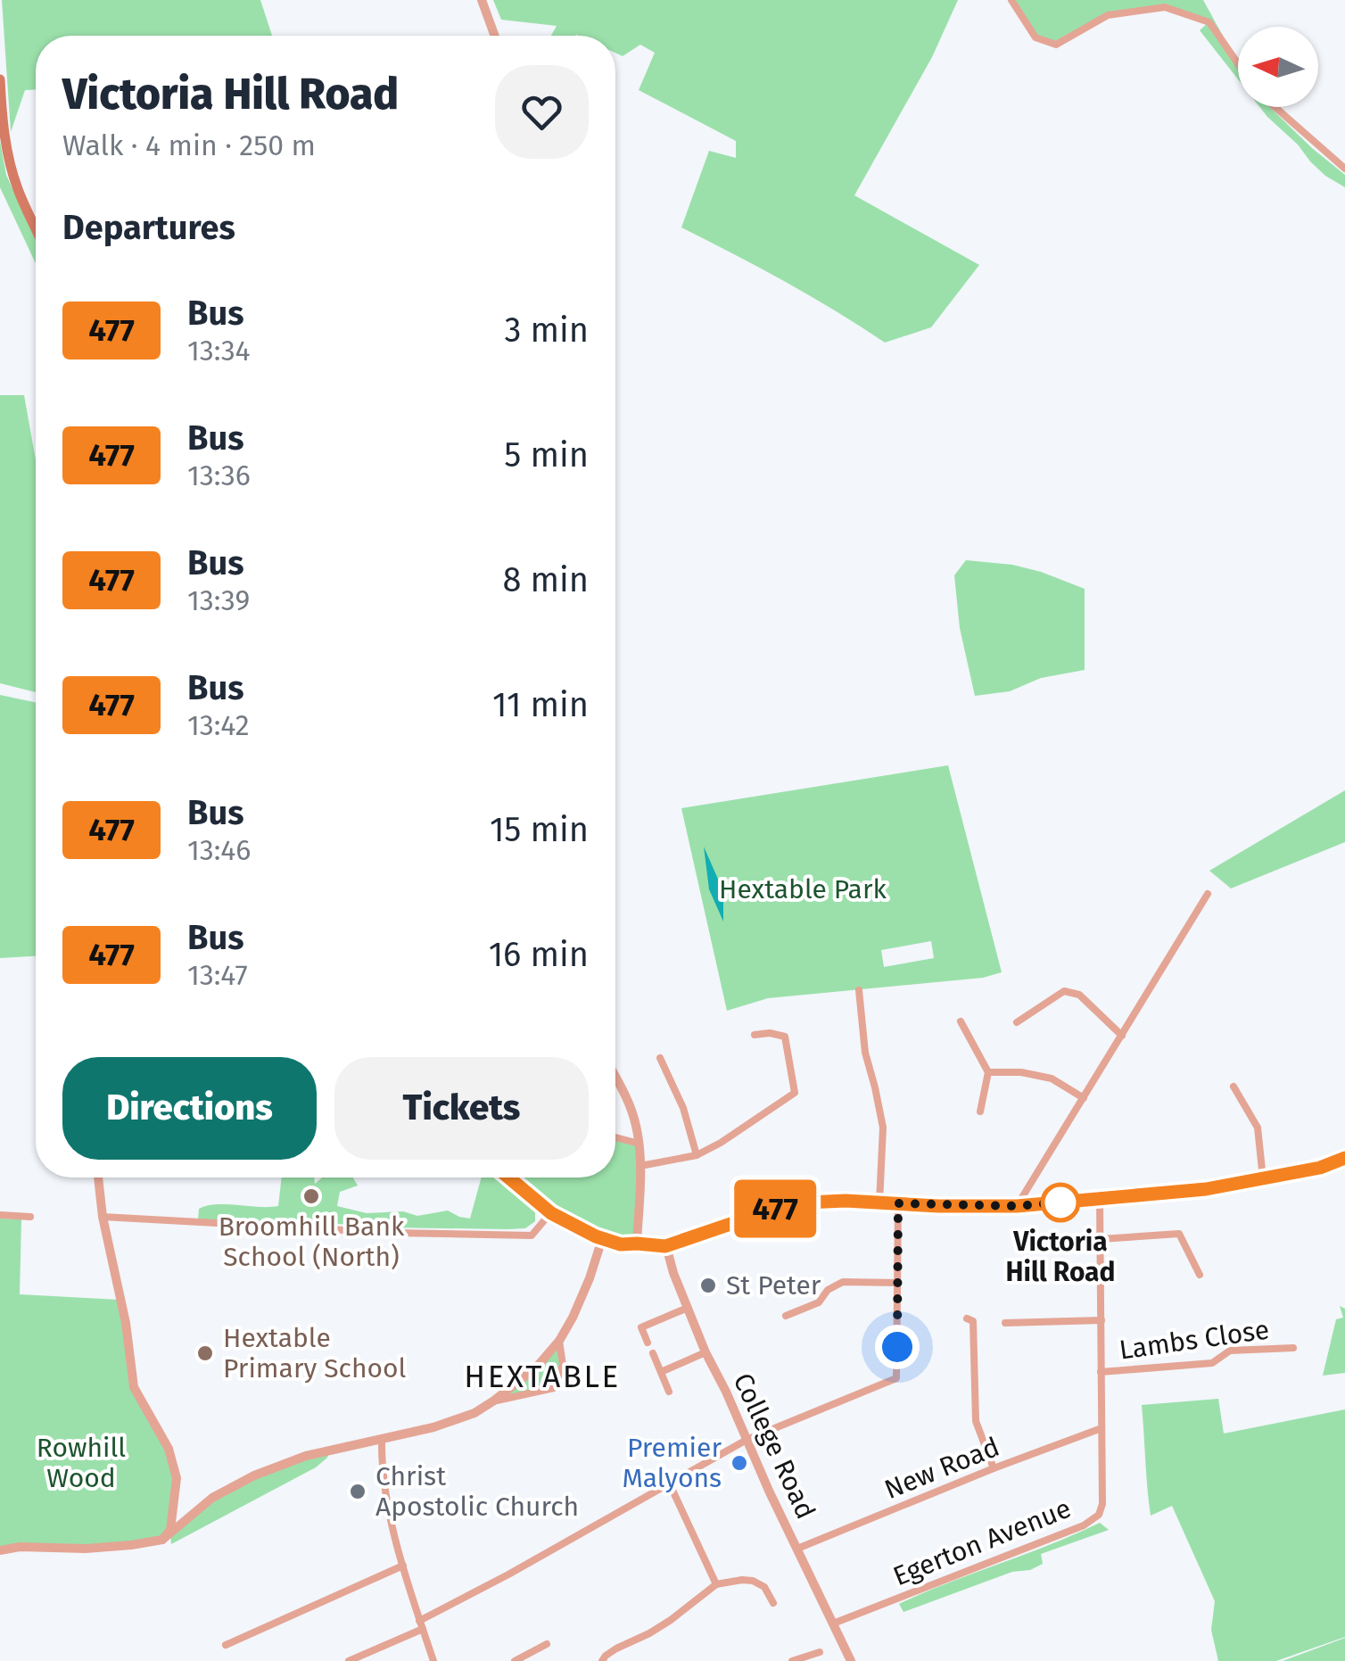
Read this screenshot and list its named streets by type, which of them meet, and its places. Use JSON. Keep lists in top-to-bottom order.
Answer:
{
  "streets": {
    "street": [
      "Lambs Close",
      "College Road",
      "New Road",
      "Egerton Avenue"
    ]
  },
  "crossings": [
    ["Lambs Close", "Egerton Avenue"],
    ["College Road", "New Road"],
    ["College Road", "Egerton Avenue"],
    ["New Road", "Egerton Avenue"]
  ],
  "districts": ["HEXTABLE"],
  "parks": ["Hextable Park", "Rowhill Wood"],
  "places": [
    "Broomhill Bank School (North)",
    "Victoria Hill Road",
    "St Peter",
    "Hextable Primary School",
    "Premier Malyons",
    "Christ Apostolic Church"
  ],
  "lines": ["bus line 477"],
  "north": "left",
  "page": {
    "on_map": "477",
    "heading": [
      ["Victoria Hill Road", "Walk · 4 min · 250 m"],
      "Departures"
    ],
    "list": [
      {
        "mark": "477",
        "name": "Bus",
        "note": "13:34",
        "value": "3 min"
      },
      {
        "mark": "477",
        "name": "Bus",
        "note": "13:36",
        "value": "5 min"
      },
      {
        "mark": "477",
        "name": "Bus",
        "note": "13:39",
        "value": "8 min"
      },
      {
        "mark": "477",
        "name": "Bus",
        "note": "13:42",
        "value": "11 min"
      },
      {
        "mark": "477",
        "name": "Bus",
        "note": "13:46",
        "value": "15 min"
      },
      {
        "mark": "477",
        "name": "Bus",
        "note": "13:47",
        "value": "16 min"
      }
    ],
    "buttons": ["Directions", "Tickets"]
  }
}
